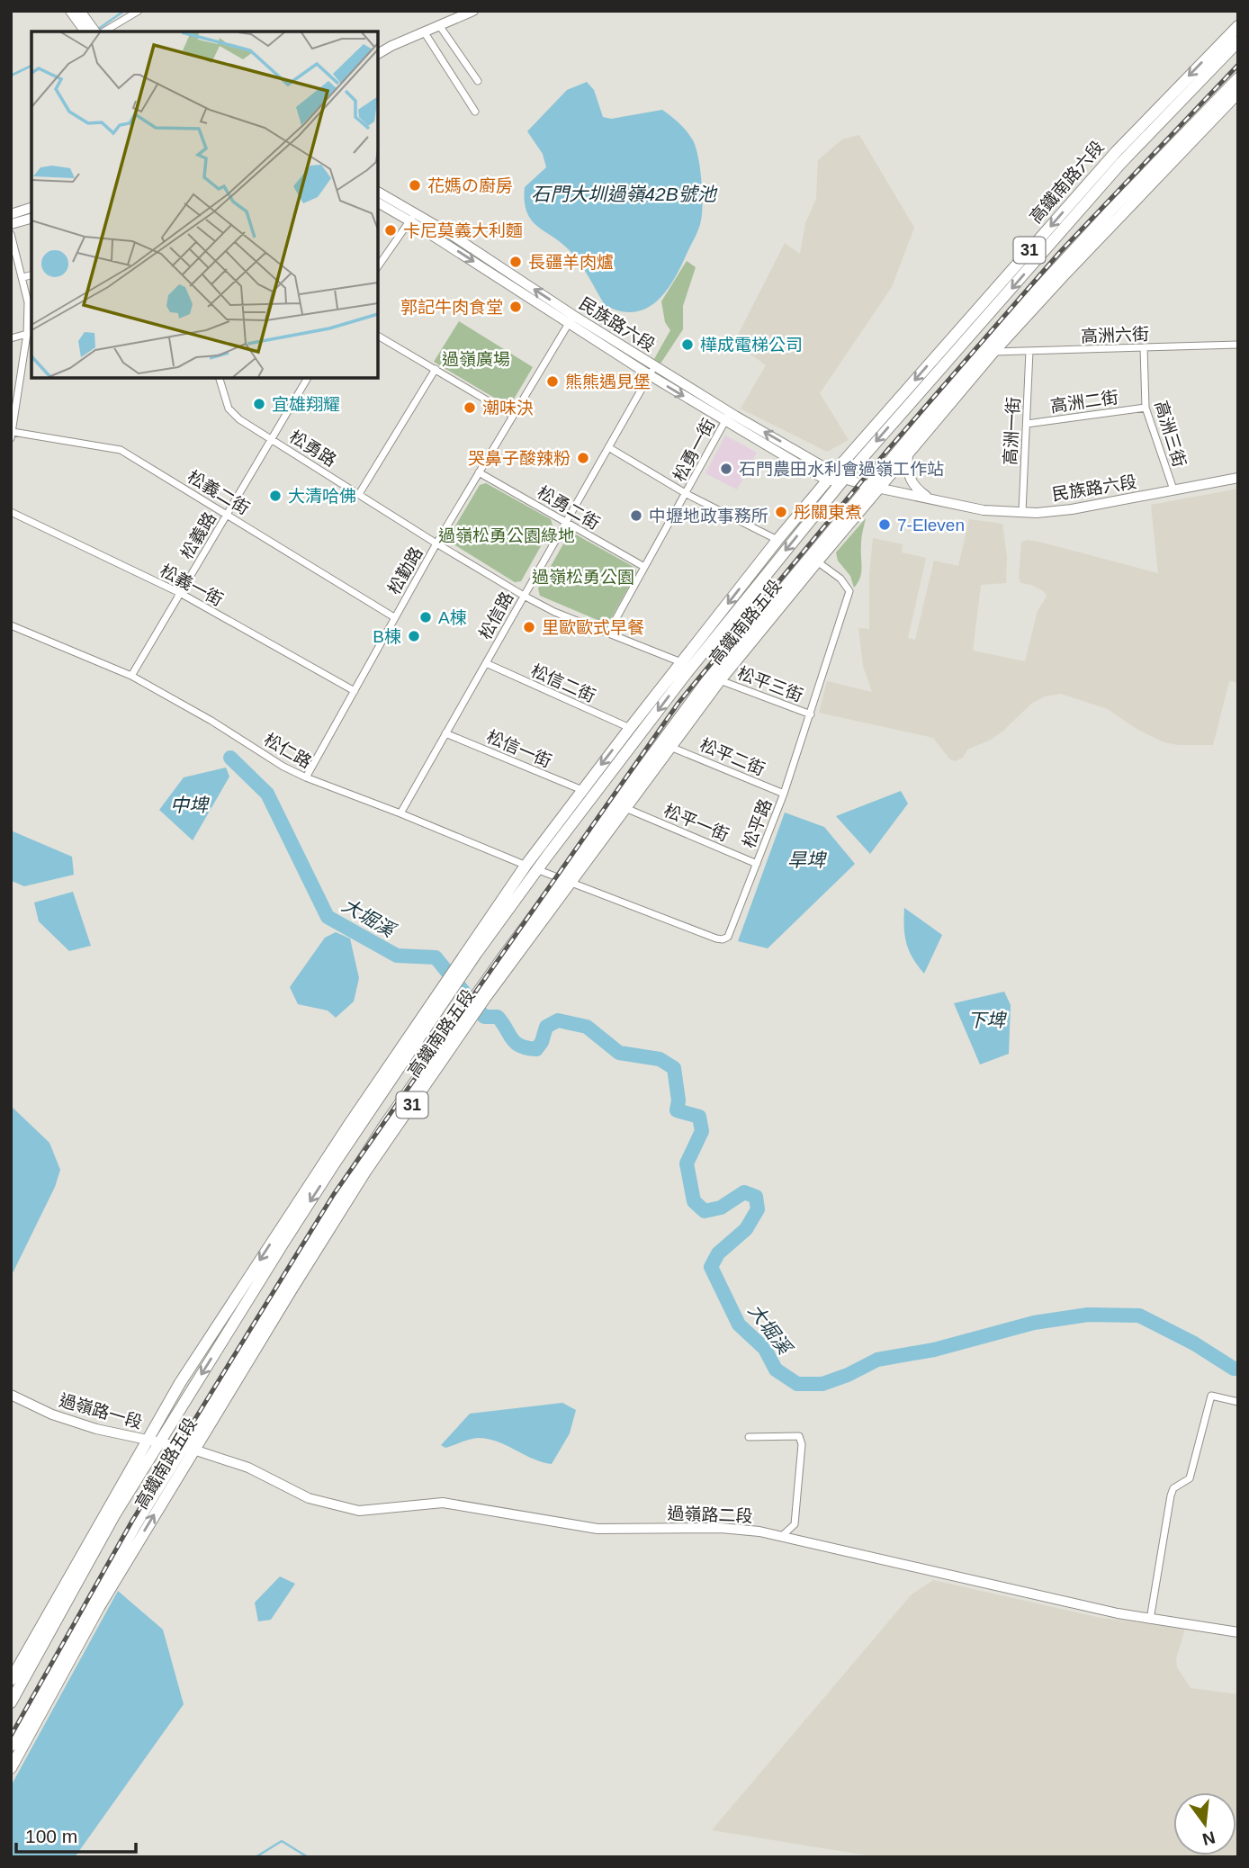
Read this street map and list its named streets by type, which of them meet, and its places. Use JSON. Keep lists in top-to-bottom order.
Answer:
{
  "streets": {
    "main road": ["高鐵南路六段", "31", "高鐵南路五段"],
    "street": [
      "民族路六段",
      "高洲六街",
      "高洲二街",
      "高洲一街",
      "高洲三街",
      "松勇路",
      "松勇一街",
      "松義二街",
      "松勇二街",
      "松義路",
      "松勤路",
      "松義一街",
      "松信路",
      "松信二街",
      "松平三街",
      "松信一街",
      "松仁路",
      "松平二街",
      "松平一街",
      "松平路",
      "過嶺路一段",
      "過嶺路二段"
    ]
  },
  "crossings": [
    ["高鐵南路六段", "民族路六段"],
    ["高鐵南路六段", "高鐵南路五段"],
    ["31", "民族路六段"],
    ["31", "高洲六街"],
    ["31", "高鐵南路五段"],
    ["民族路六段", "高洲一街"],
    ["民族路六段", "高洲三街"],
    ["民族路六段", "松勇一街"],
    ["民族路六段", "松勤路"],
    ["民族路六段", "松信路"],
    ["民族路六段", "高鐵南路五段"],
    ["高洲六街", "高洲一街"],
    ["高洲六街", "高洲三街"],
    ["高洲二街", "高洲一街"],
    ["高洲二街", "高洲三街"],
    ["松勇路", "松勇一街"],
    ["松勇路", "松義路"],
    ["松勇路", "松勤路"],
    ["松勇路", "松信路"],
    ["松勇路", "高鐵南路五段"],
    ["松勇一街", "松勇二街"],
    ["松義二街", "松義路"],
    ["松義二街", "松勤路"],
    ["松勇二街", "松勤路"],
    ["松勇二街", "松信路"],
    ["松義路", "松義一街"],
    ["松義路", "松仁路"],
    ["松勤路", "松義一街"],
    ["松勤路", "松仁路"],
    ["松信路", "松信二街"],
    ["松信路", "松信一街"],
    ["松信路", "松仁路"],
    ["高鐵南路五段", "松信二街"],
    ["高鐵南路五段", "松平三街"],
    ["高鐵南路五段", "松信一街"],
    ["高鐵南路五段", "松仁路"],
    ["高鐵南路五段", "松平二街"],
    ["高鐵南路五段", "松平一街"],
    ["高鐵南路五段", "松平路"],
    ["高鐵南路五段", "過嶺路一段"],
    ["高鐵南路五段", "過嶺路二段"],
    ["松平三街", "松平路"],
    ["松仁路", "松平路"],
    ["松平二街", "松平路"],
    ["松平一街", "松平路"],
    ["過嶺路一段", "過嶺路二段"]
  ],
  "water": [
    "石門大圳過嶺42B號池",
    "中埤",
    "旱埤",
    "大堀溪",
    "下埤"
  ],
  "parks": ["過嶺廣場", "過嶺松勇公園綠地", "過嶺松勇公園"],
  "places": [
    "花媽の廚房",
    "卡尼莫義大利麵",
    "長疆羊肉爐",
    "郭記牛肉食堂",
    "樺成電梯公司",
    "熊熊遇見堡",
    "宜雄翔耀",
    "潮味決",
    "哭鼻子酸辣粉",
    "石門農田水利會過嶺工作站",
    "大清哈佛",
    "彤關東煮",
    "中壢地政事務所",
    "7-Eleven",
    "A棟",
    "里歐歐式早餐",
    "B棟"
  ],
  "scale_bar": "100 m",
  "north": "bottom"
}
